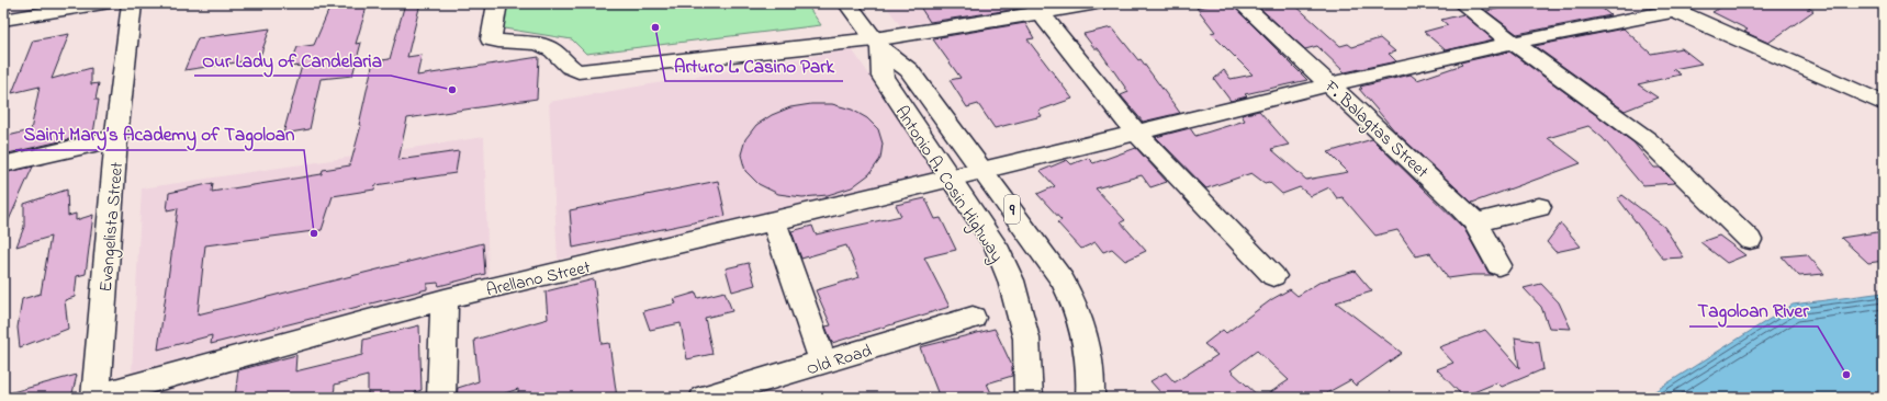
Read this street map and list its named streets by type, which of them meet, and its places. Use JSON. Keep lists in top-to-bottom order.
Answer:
{
  "streets": {
    "main road": [
      "F. Balagtas Street",
      "Antonio A. Cosin Highway",
      "9",
      "Evangelista Street",
      "Arellano Street",
      "Old Road"
    ]
  },
  "crossings": [
    ["F. Balagtas Street", "Arellano Street"],
    ["Antonio A. Cosin Highway", "Arellano Street"],
    ["Evangelista Street", "Arellano Street"]
  ],
  "places": [
    "Arturo L. Casino Park",
    "Our Lady of Candelaria",
    "Saint Mary’s Academy of Tagoloan",
    "Tagoloan River"
  ]
}
